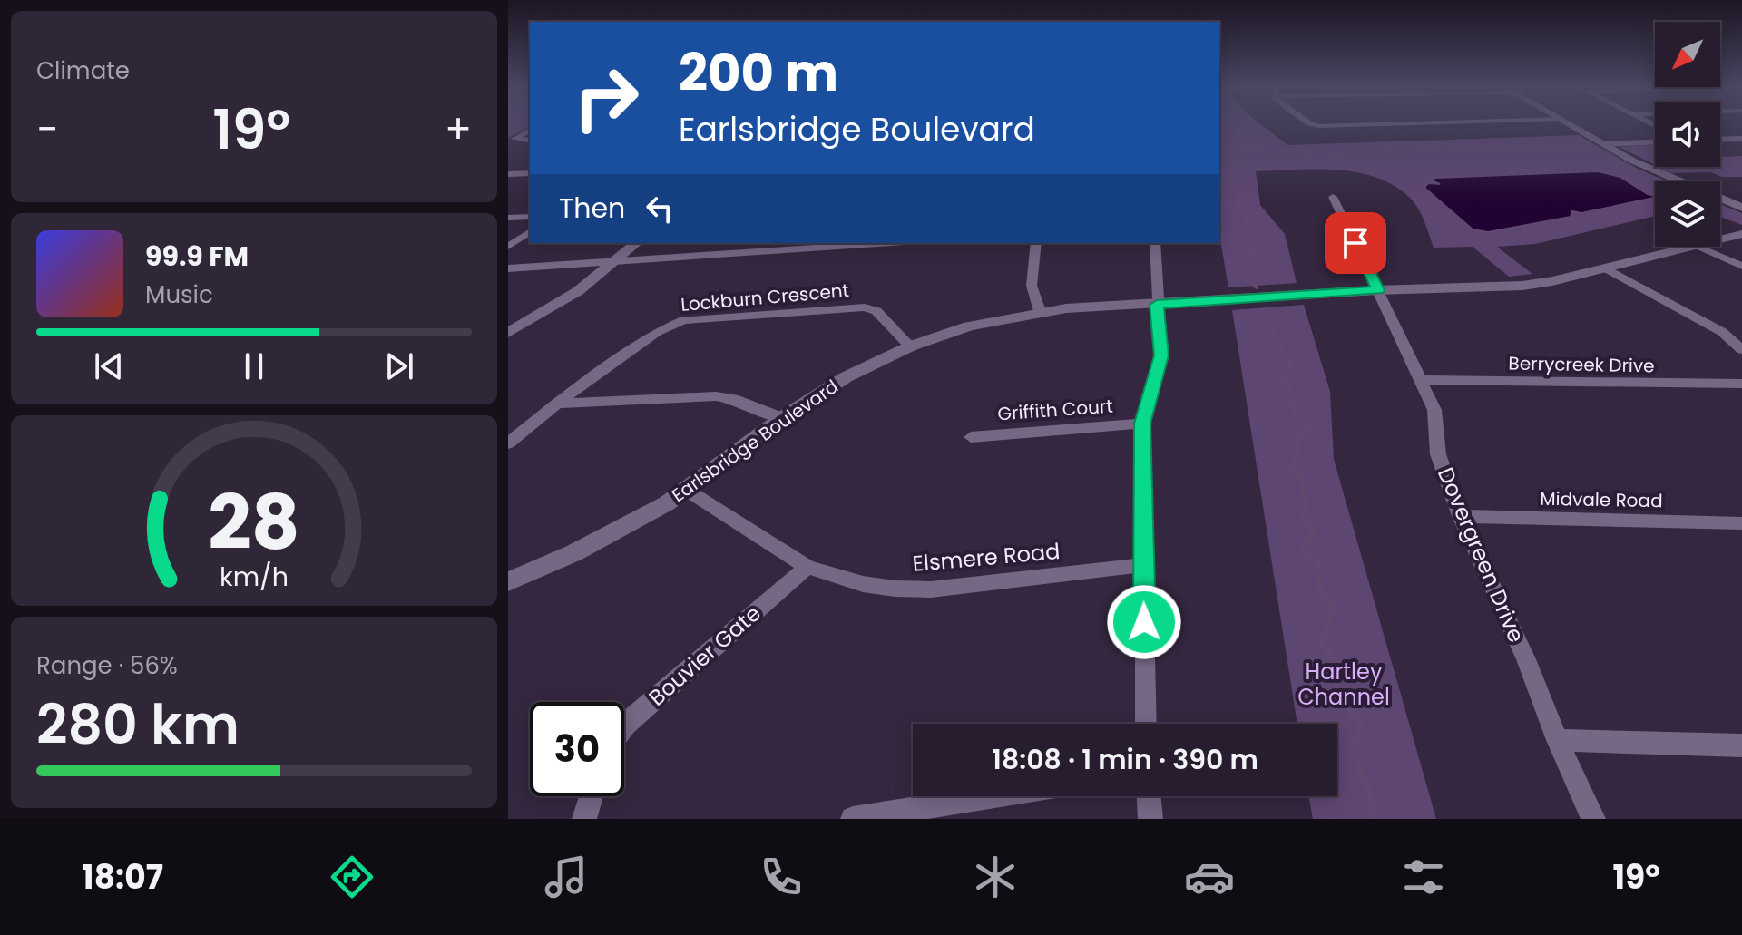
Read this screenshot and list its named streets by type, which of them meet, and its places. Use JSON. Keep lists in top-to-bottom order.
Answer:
{
  "streets": {
    "street": [
      "Lockburn Crescent",
      "Berrycreek Drive",
      "Griffith Court",
      "Earlsbridge Boulevard",
      "Midvale Road",
      "Dovergreen Drive",
      "Elsmere Road",
      "Bouvier Gate"
    ]
  },
  "crossings": [
    ["Lockburn Crescent", "Earlsbridge Boulevard"],
    ["Berrycreek Drive", "Dovergreen Drive"],
    ["Earlsbridge Boulevard", "Dovergreen Drive"],
    ["Earlsbridge Boulevard", "Elsmere Road"],
    ["Midvale Road", "Dovergreen Drive"],
    ["Elsmere Road", "Bouvier Gate"]
  ],
  "parks": ["Hartley Channel"],
  "north": "bottom left",
  "page": {
    "tile": [
      "Climate",
      ["Range · 56%", "280 km"]
    ],
    "turn": ["200 m", "Earlsbridge Boulevard"],
    "heat": ["−", "19°", "+"],
    "then": "Then",
    "song": ["99.9 FM", "Music"],
    "limit": "30",
    "trip": "18:08 · 1 min · 390 m",
    "tabs": ["18:07", "19°"],
    "gauge": ["28", "km/h"]
  }
}
